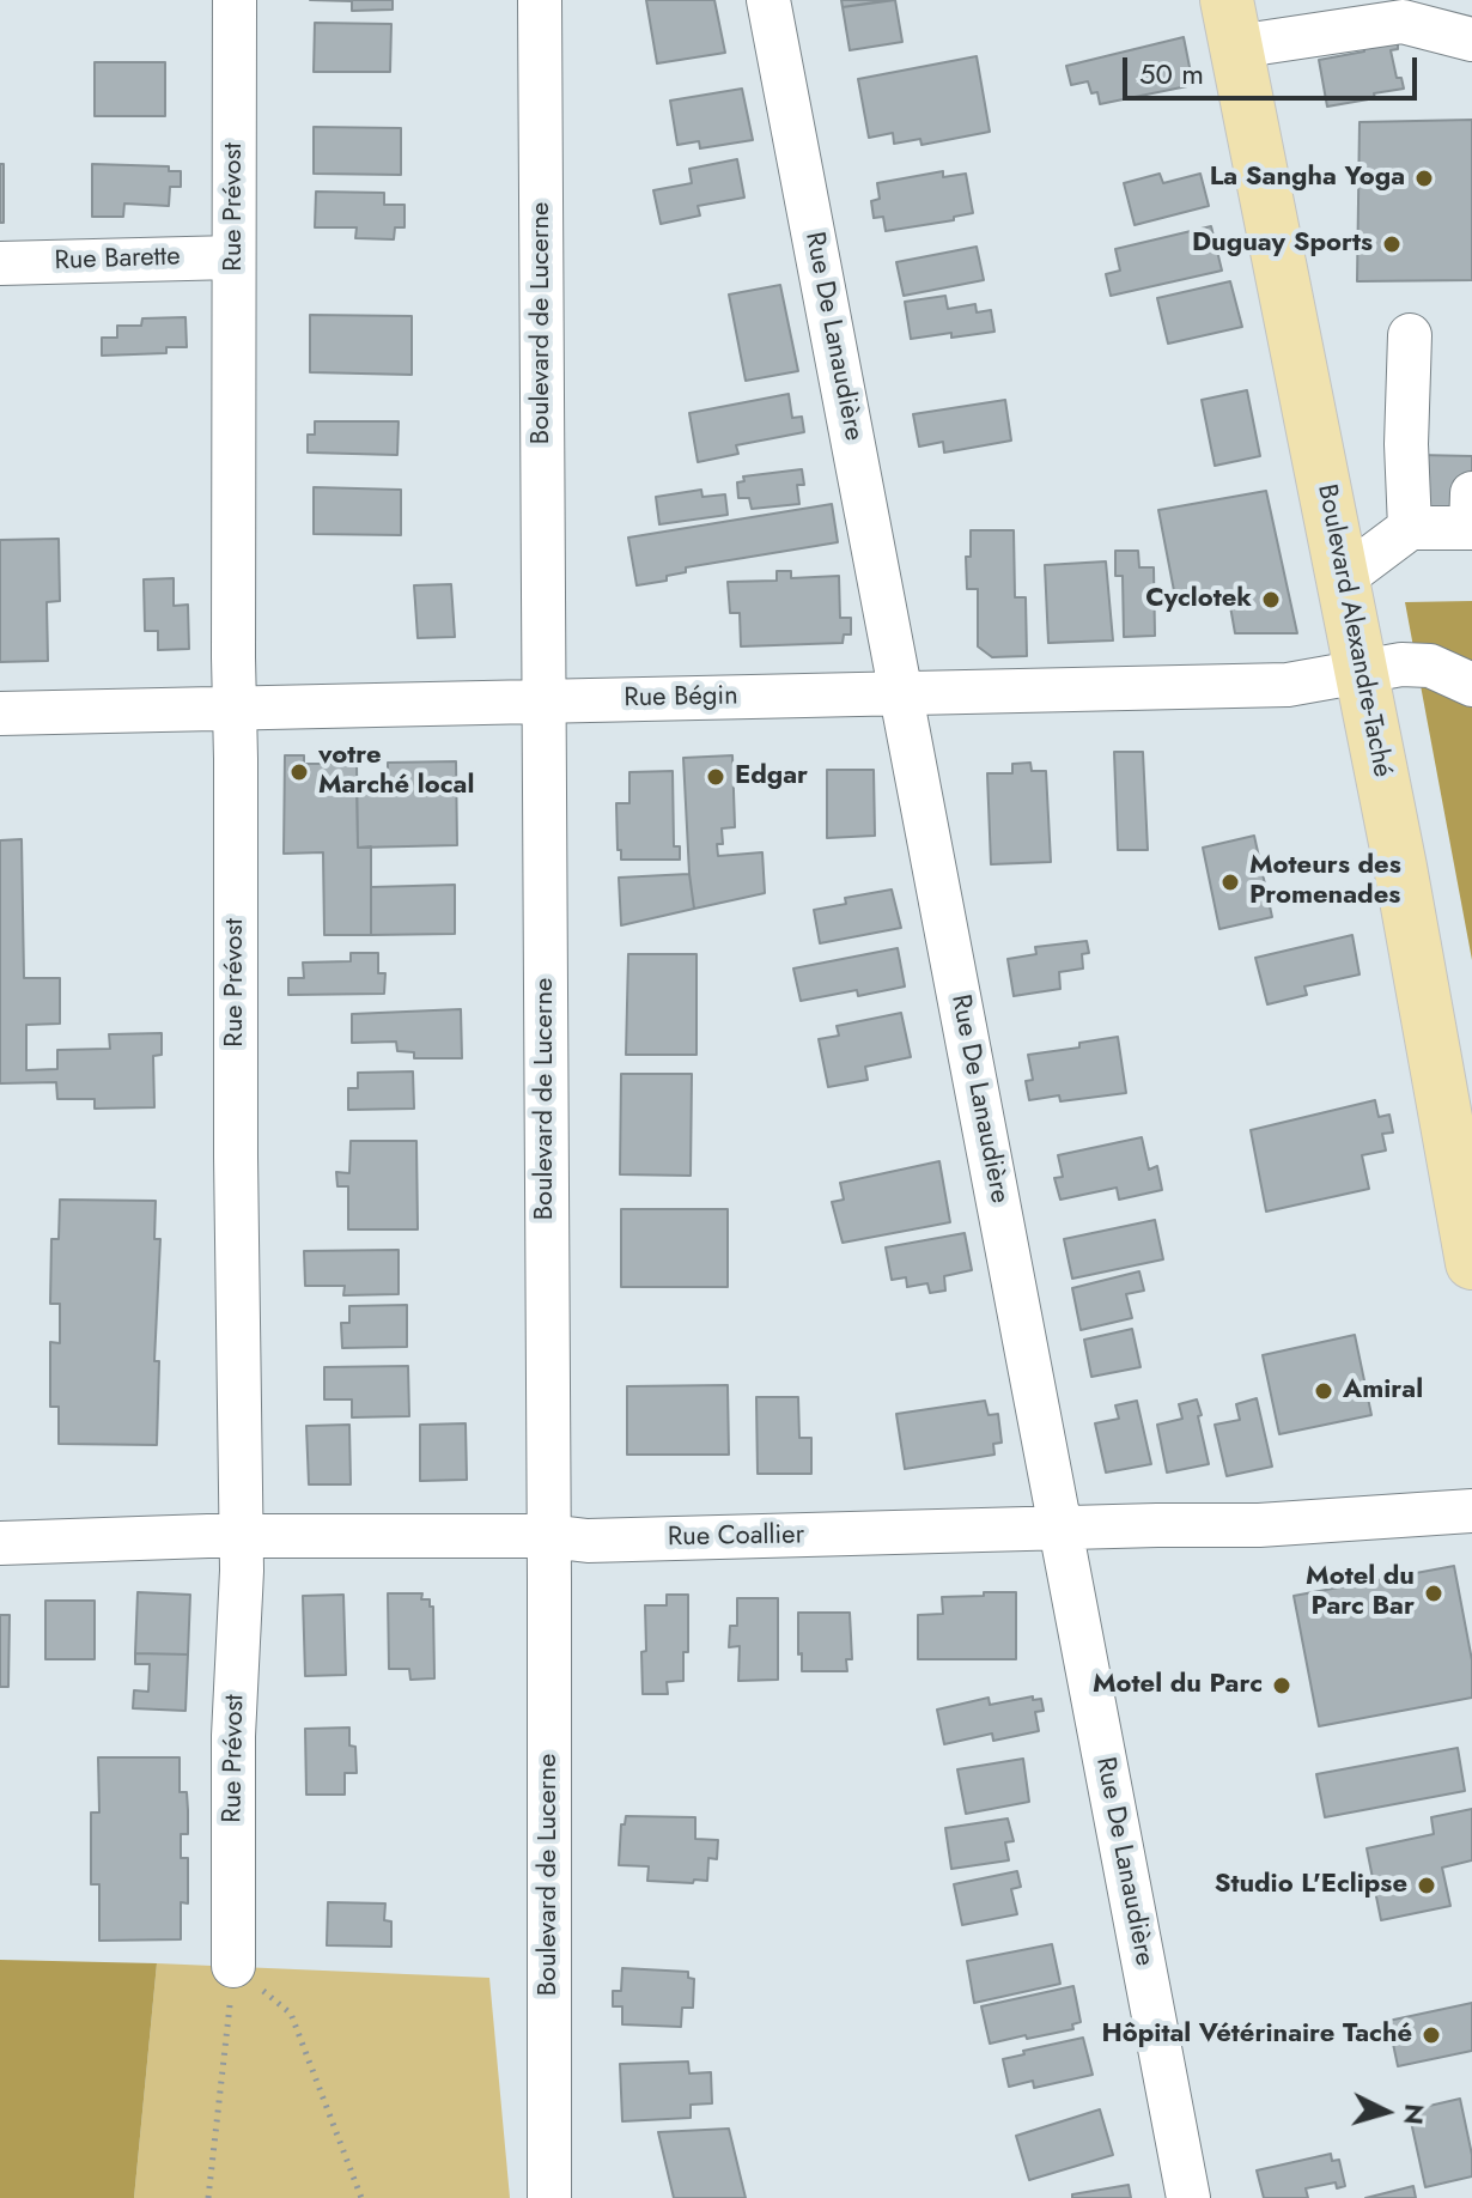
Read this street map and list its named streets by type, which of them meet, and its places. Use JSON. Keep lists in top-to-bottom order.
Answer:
{
  "streets": {
    "main road": ["Boulevard Alexandre-Taché"],
    "street": [
      "Rue Prévost",
      "Rue Barette",
      "Boulevard de Lucerne",
      "Rue De Lanaudière",
      "Rue Bégin",
      "Rue Coallier"
    ]
  },
  "crossings": [
    ["Rue Prévost", "Rue Barette"],
    ["Rue Prévost", "Rue Bégin"],
    ["Rue Prévost", "Rue Coallier"],
    ["Boulevard de Lucerne", "Rue Bégin"],
    ["Boulevard de Lucerne", "Rue Coallier"],
    ["Rue De Lanaudière", "Rue Bégin"],
    ["Rue De Lanaudière", "Rue Coallier"],
    ["Boulevard Alexandre-Taché", "Rue Bégin"]
  ],
  "places": [
    "La Sangha Yoga",
    "Duguay Sports",
    "Cyclotek",
    "votre Marché local",
    "Edgar",
    "Moteurs des Promenades",
    "Amiral",
    "Motel du Parc Bar",
    "Motel du Parc",
    "Studio L'Eclipse",
    "Hôpital Vétérinaire Taché"
  ],
  "scale_bar": "50 m",
  "north": "right"
}
